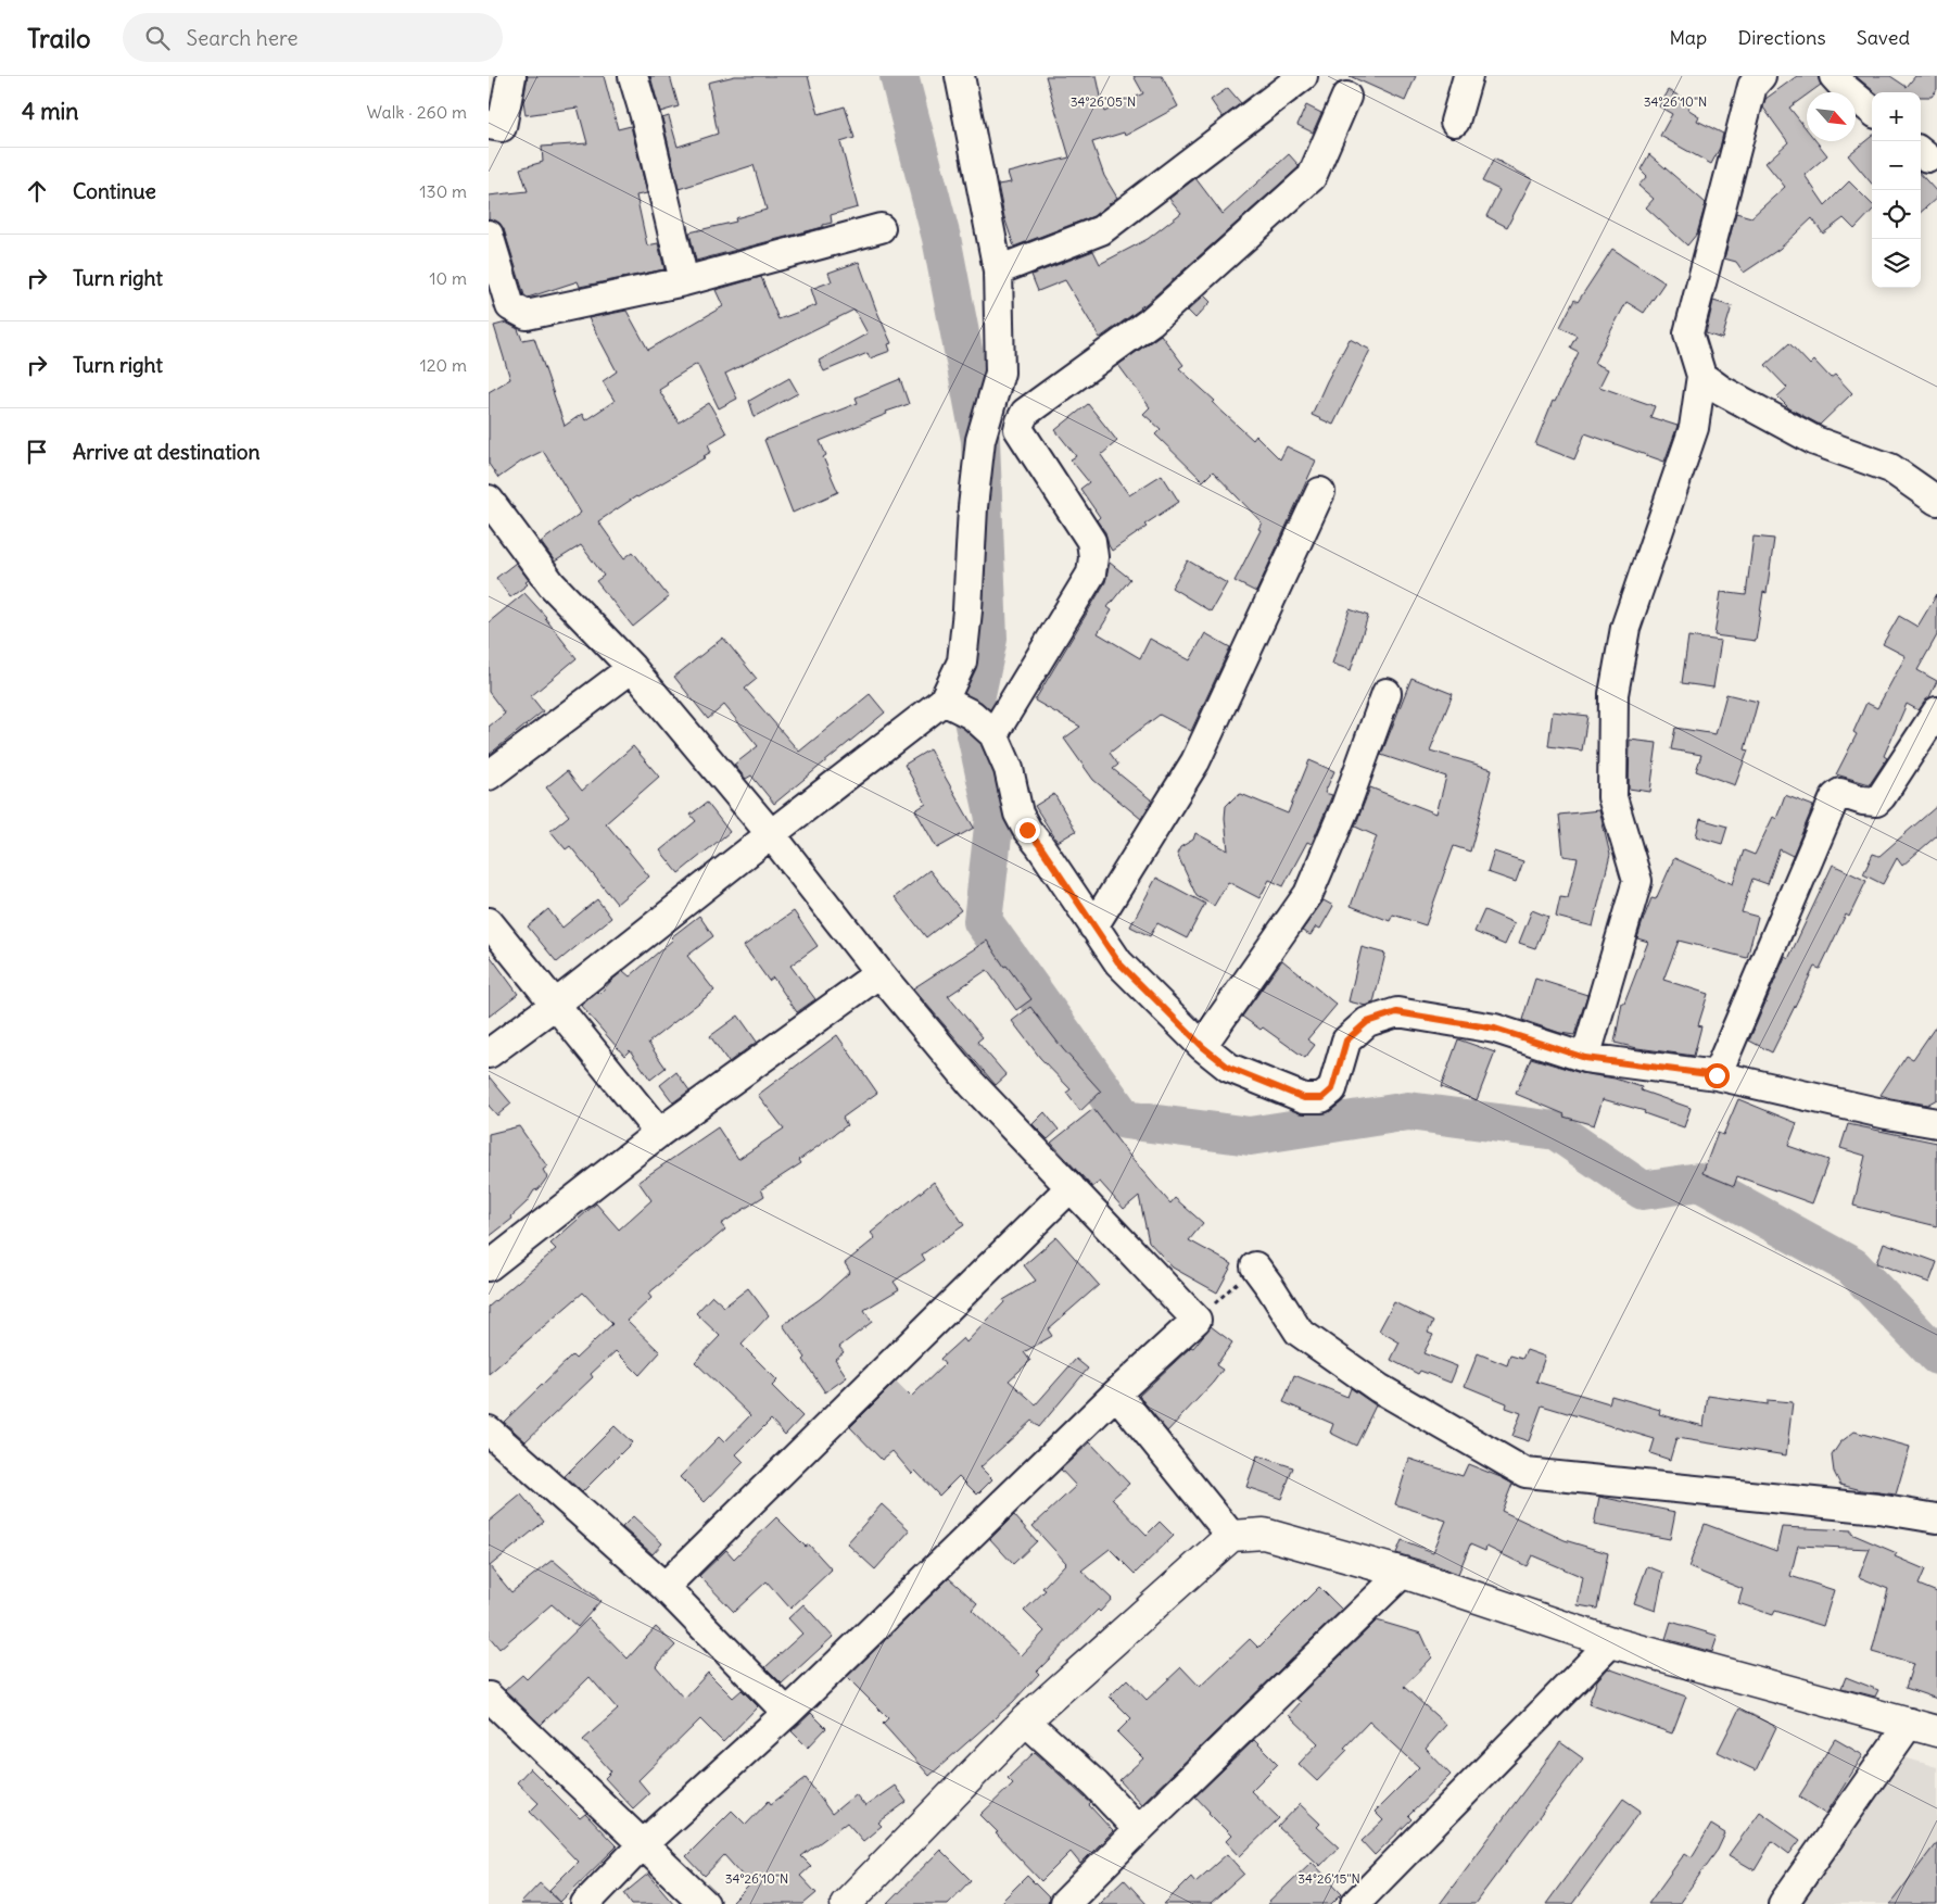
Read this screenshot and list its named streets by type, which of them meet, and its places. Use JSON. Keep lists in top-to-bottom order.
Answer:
{
  "north": "bottom right",
  "page": {
    "header": "Trailo",
    "search": "Search here",
    "nav": ["Map", "Directions", "Saved"],
    "heading": ["4 min", "Walk · 260 m"],
    "map_buttons": ["+", "−"],
    "list": [
      ["Continue", "130 m"],
      ["Turn right", "10 m"],
      ["Turn right", "120 m"],
      "Arrive at destination"
    ]
  },
  "coordinates": ["34°26'05\"N", "34°26'10\"N", "34°26'15\"N"]
}
